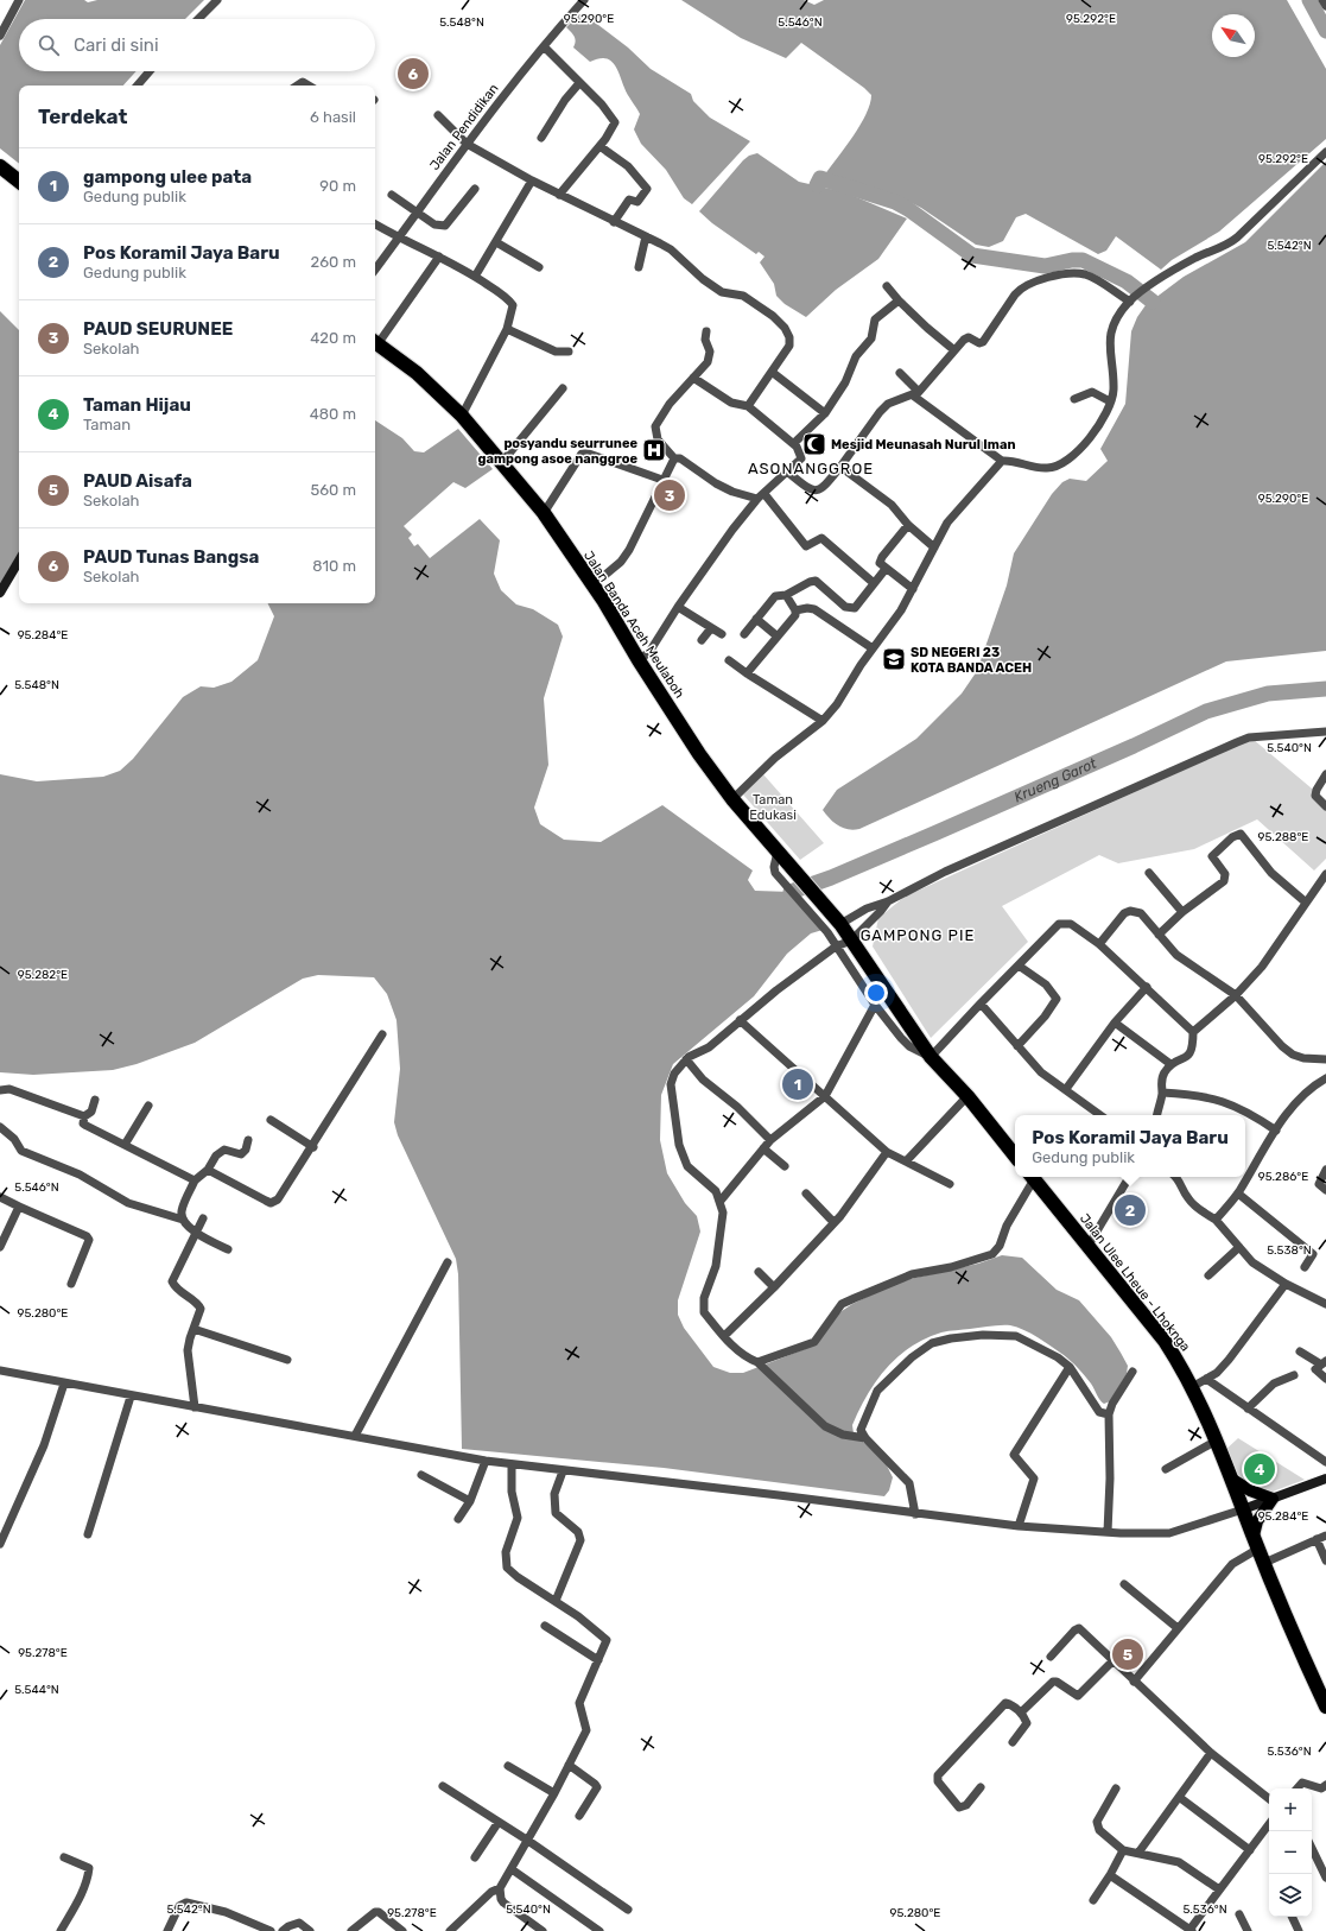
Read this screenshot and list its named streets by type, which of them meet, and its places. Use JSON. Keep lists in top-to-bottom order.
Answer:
{
  "streets": {
    "highway": ["Jalan Banda Aceh Meulaboh", "Jalan Ulee Lheue - Lhoknga"],
    "street": ["Jalan Pendidikan"]
  },
  "districts": ["ASONANGGROE", "GAMPONG PIE"],
  "water": ["Krueng Garot"],
  "parks": ["Taman Edukasi"],
  "places": {
    "mosque": ["Mesjid Meunasah Nurul Iman"],
    "hospital": ["posyandu seurrunee gampong asoe nanggroe"],
    "school or university": ["SD NEGERI 23 KOTA BANDA ACEH"]
  },
  "north": "top left",
  "page": {
    "search": "Cari di sini",
    "pins": [
      "6",
      "3",
      "1",
      "2",
      "4",
      "5"
    ],
    "heading": ["Terdekat", "6 hasil"],
    "list": [
      {
        "mark": "1",
        "name": "gampong ulee pata",
        "note": "Gedung publik",
        "value": "90 m"
      },
      {
        "mark": "2",
        "name": "Pos Koramil Jaya Baru",
        "note": "Gedung publik",
        "value": "260 m"
      },
      {
        "mark": "3",
        "name": "PAUD SEURUNEE",
        "note": "Sekolah",
        "value": "420 m"
      },
      {
        "mark": "4",
        "name": "Taman Hijau",
        "note": "Taman",
        "value": "480 m"
      },
      {
        "mark": "5",
        "name": "PAUD Aisafa",
        "note": "Sekolah",
        "value": "560 m"
      },
      {
        "mark": "6",
        "name": "PAUD Tunas Bangsa",
        "note": "Sekolah",
        "value": "810 m"
      }
    ],
    "popup": ["Pos Koramil Jaya Baru", "Gedung publik"],
    "map_buttons": ["+", "−"]
  },
  "coordinates": [
    "95.290°E",
    "95.292°E",
    "5.548°N",
    "5.546°N",
    "5.542°N",
    "95.284°E",
    "5.540°N",
    "95.288°E",
    "95.282°E",
    "95.286°E",
    "5.538°N",
    "95.280°E",
    "95.278°E",
    "5.544°N",
    "5.536°N"
  ]
}
